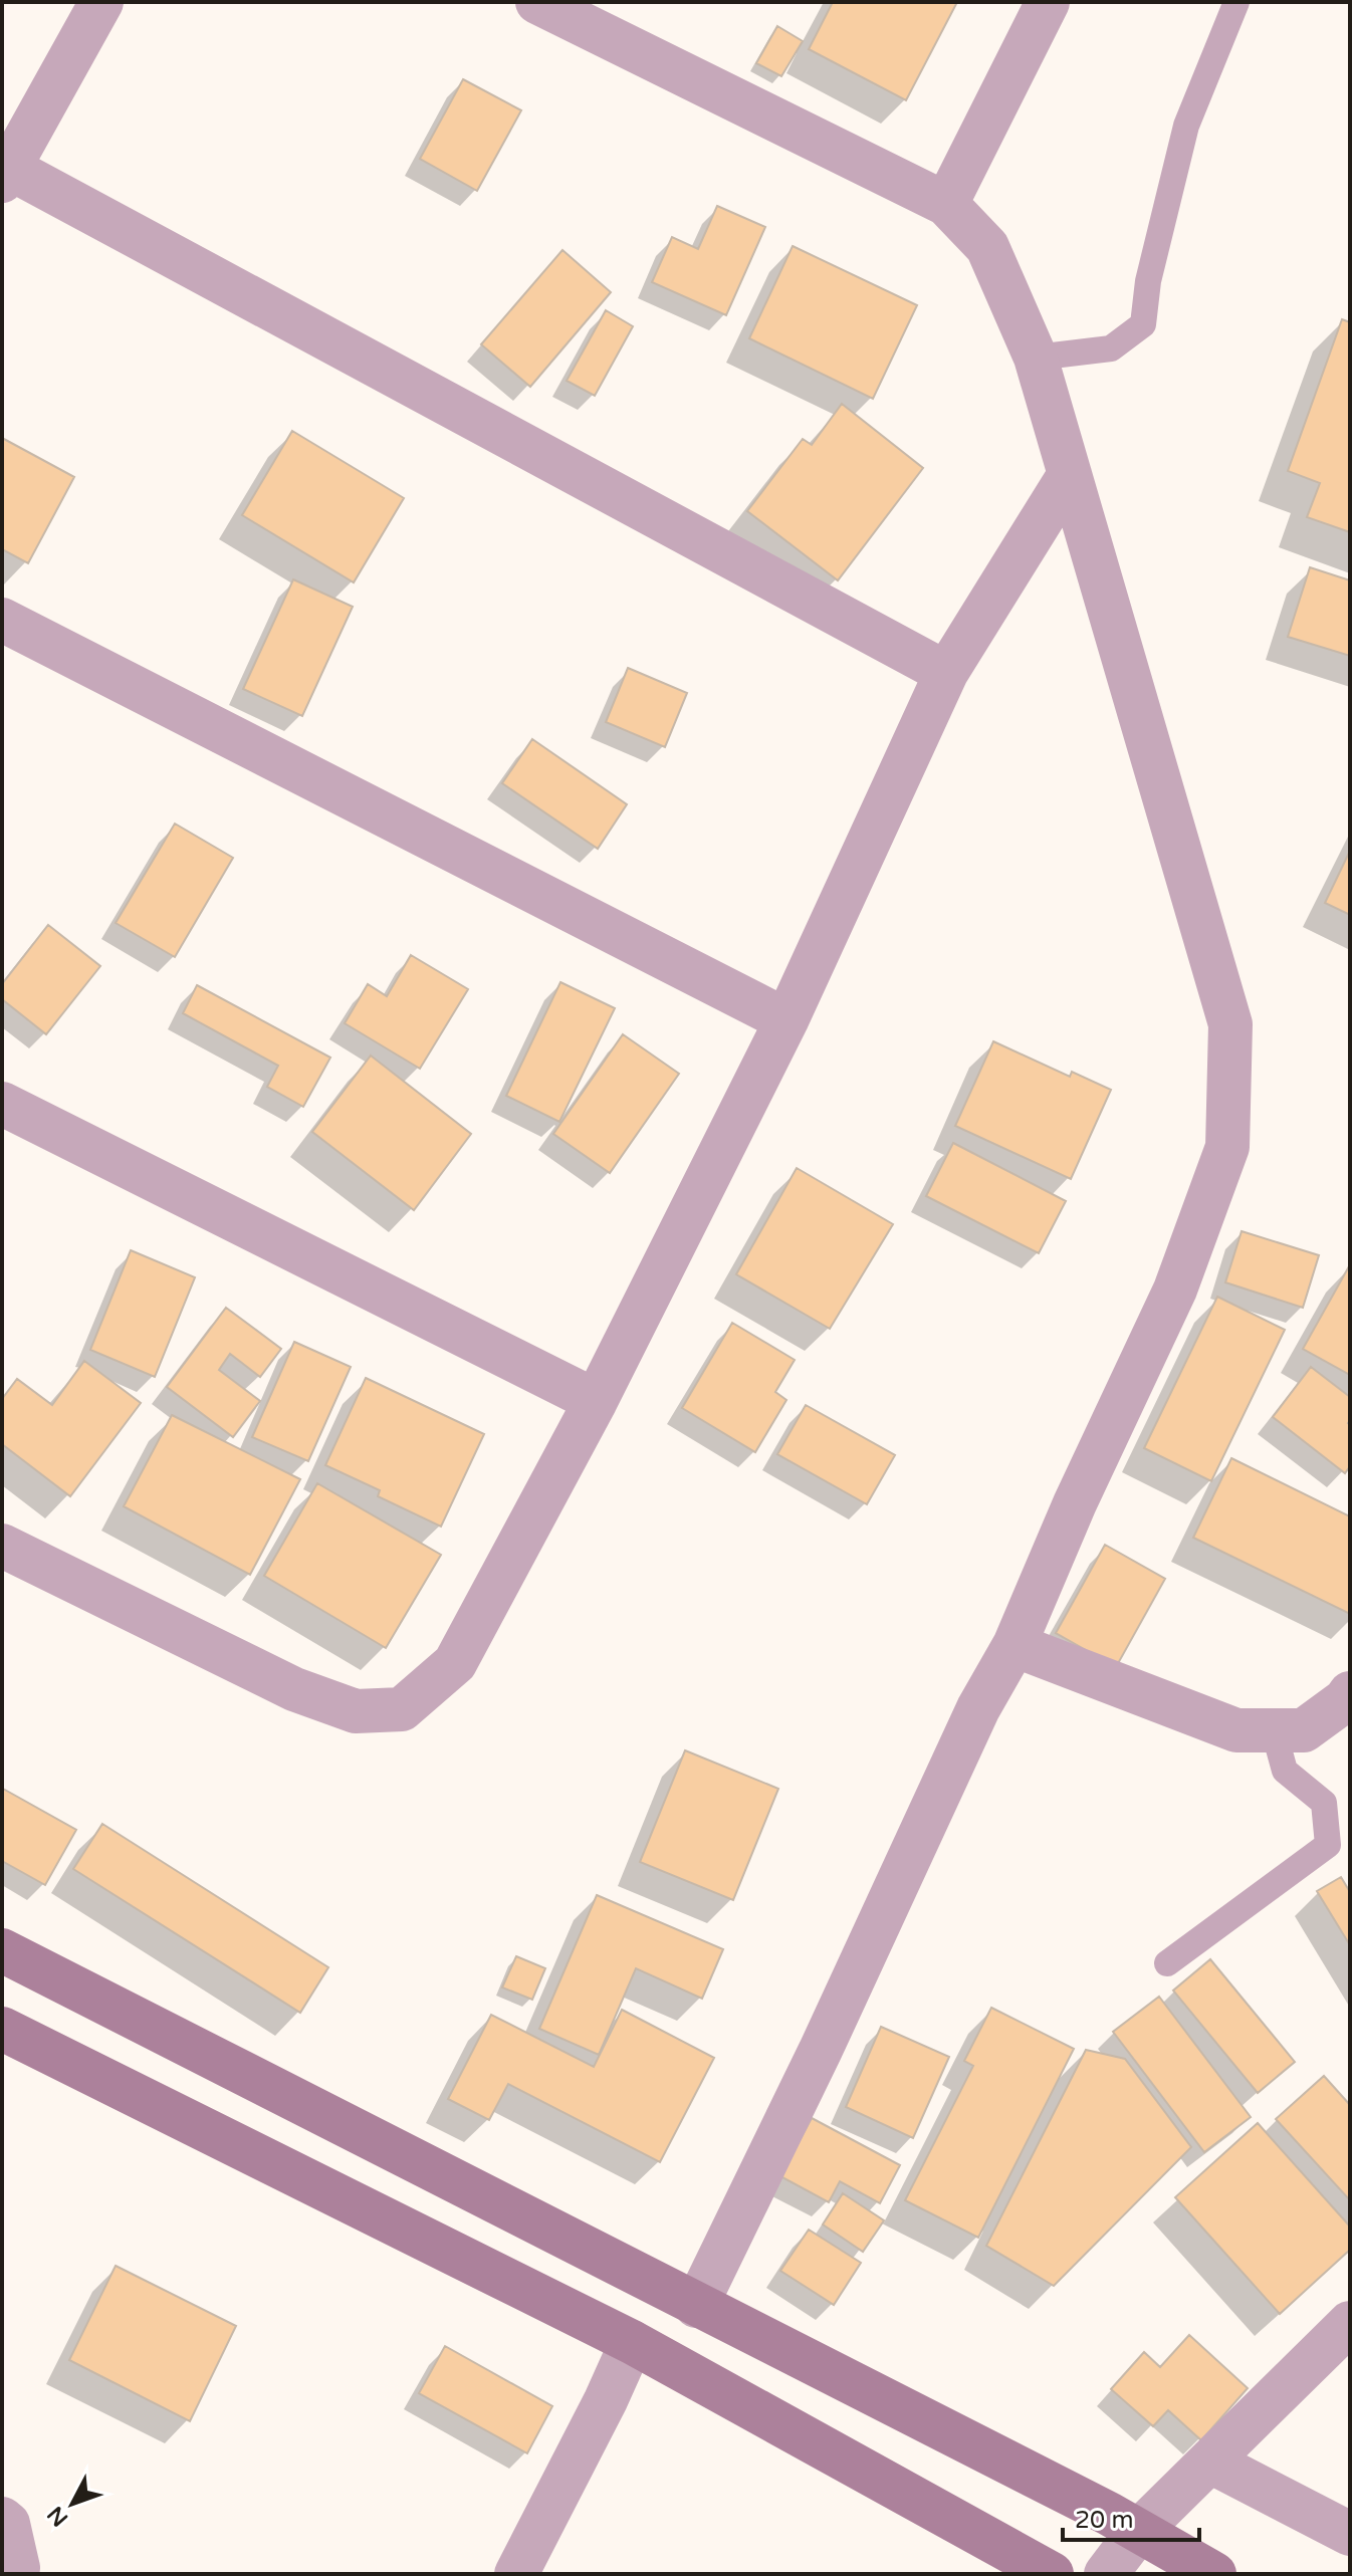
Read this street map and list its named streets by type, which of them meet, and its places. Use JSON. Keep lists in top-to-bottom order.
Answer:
{
  "scale_bar": "20 m",
  "north": "bottom left"
}
